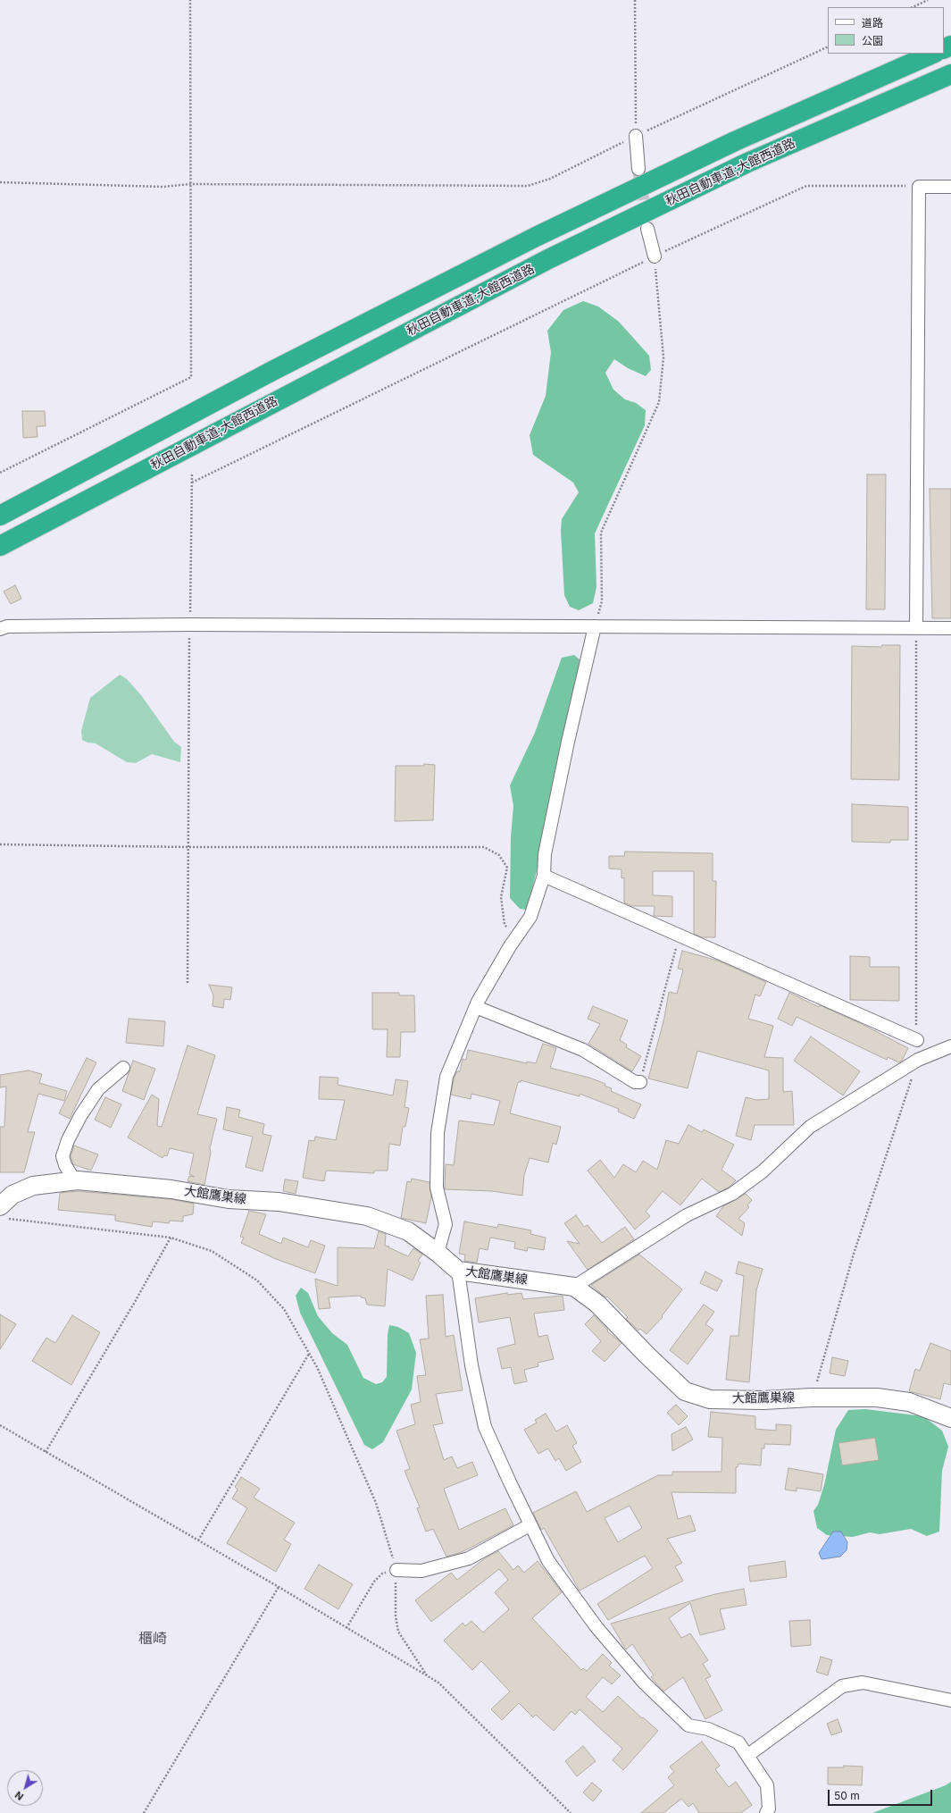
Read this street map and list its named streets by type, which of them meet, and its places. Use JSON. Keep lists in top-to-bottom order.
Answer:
{
  "streets": {
    "highway": ["秋田自動車道;大館西道路"],
    "main road": ["大館鷹巣線"]
  },
  "districts": ["櫃崎"],
  "legend": ["道路", "公園"],
  "scale_bar": "50 m",
  "north": "bottom left"
}
